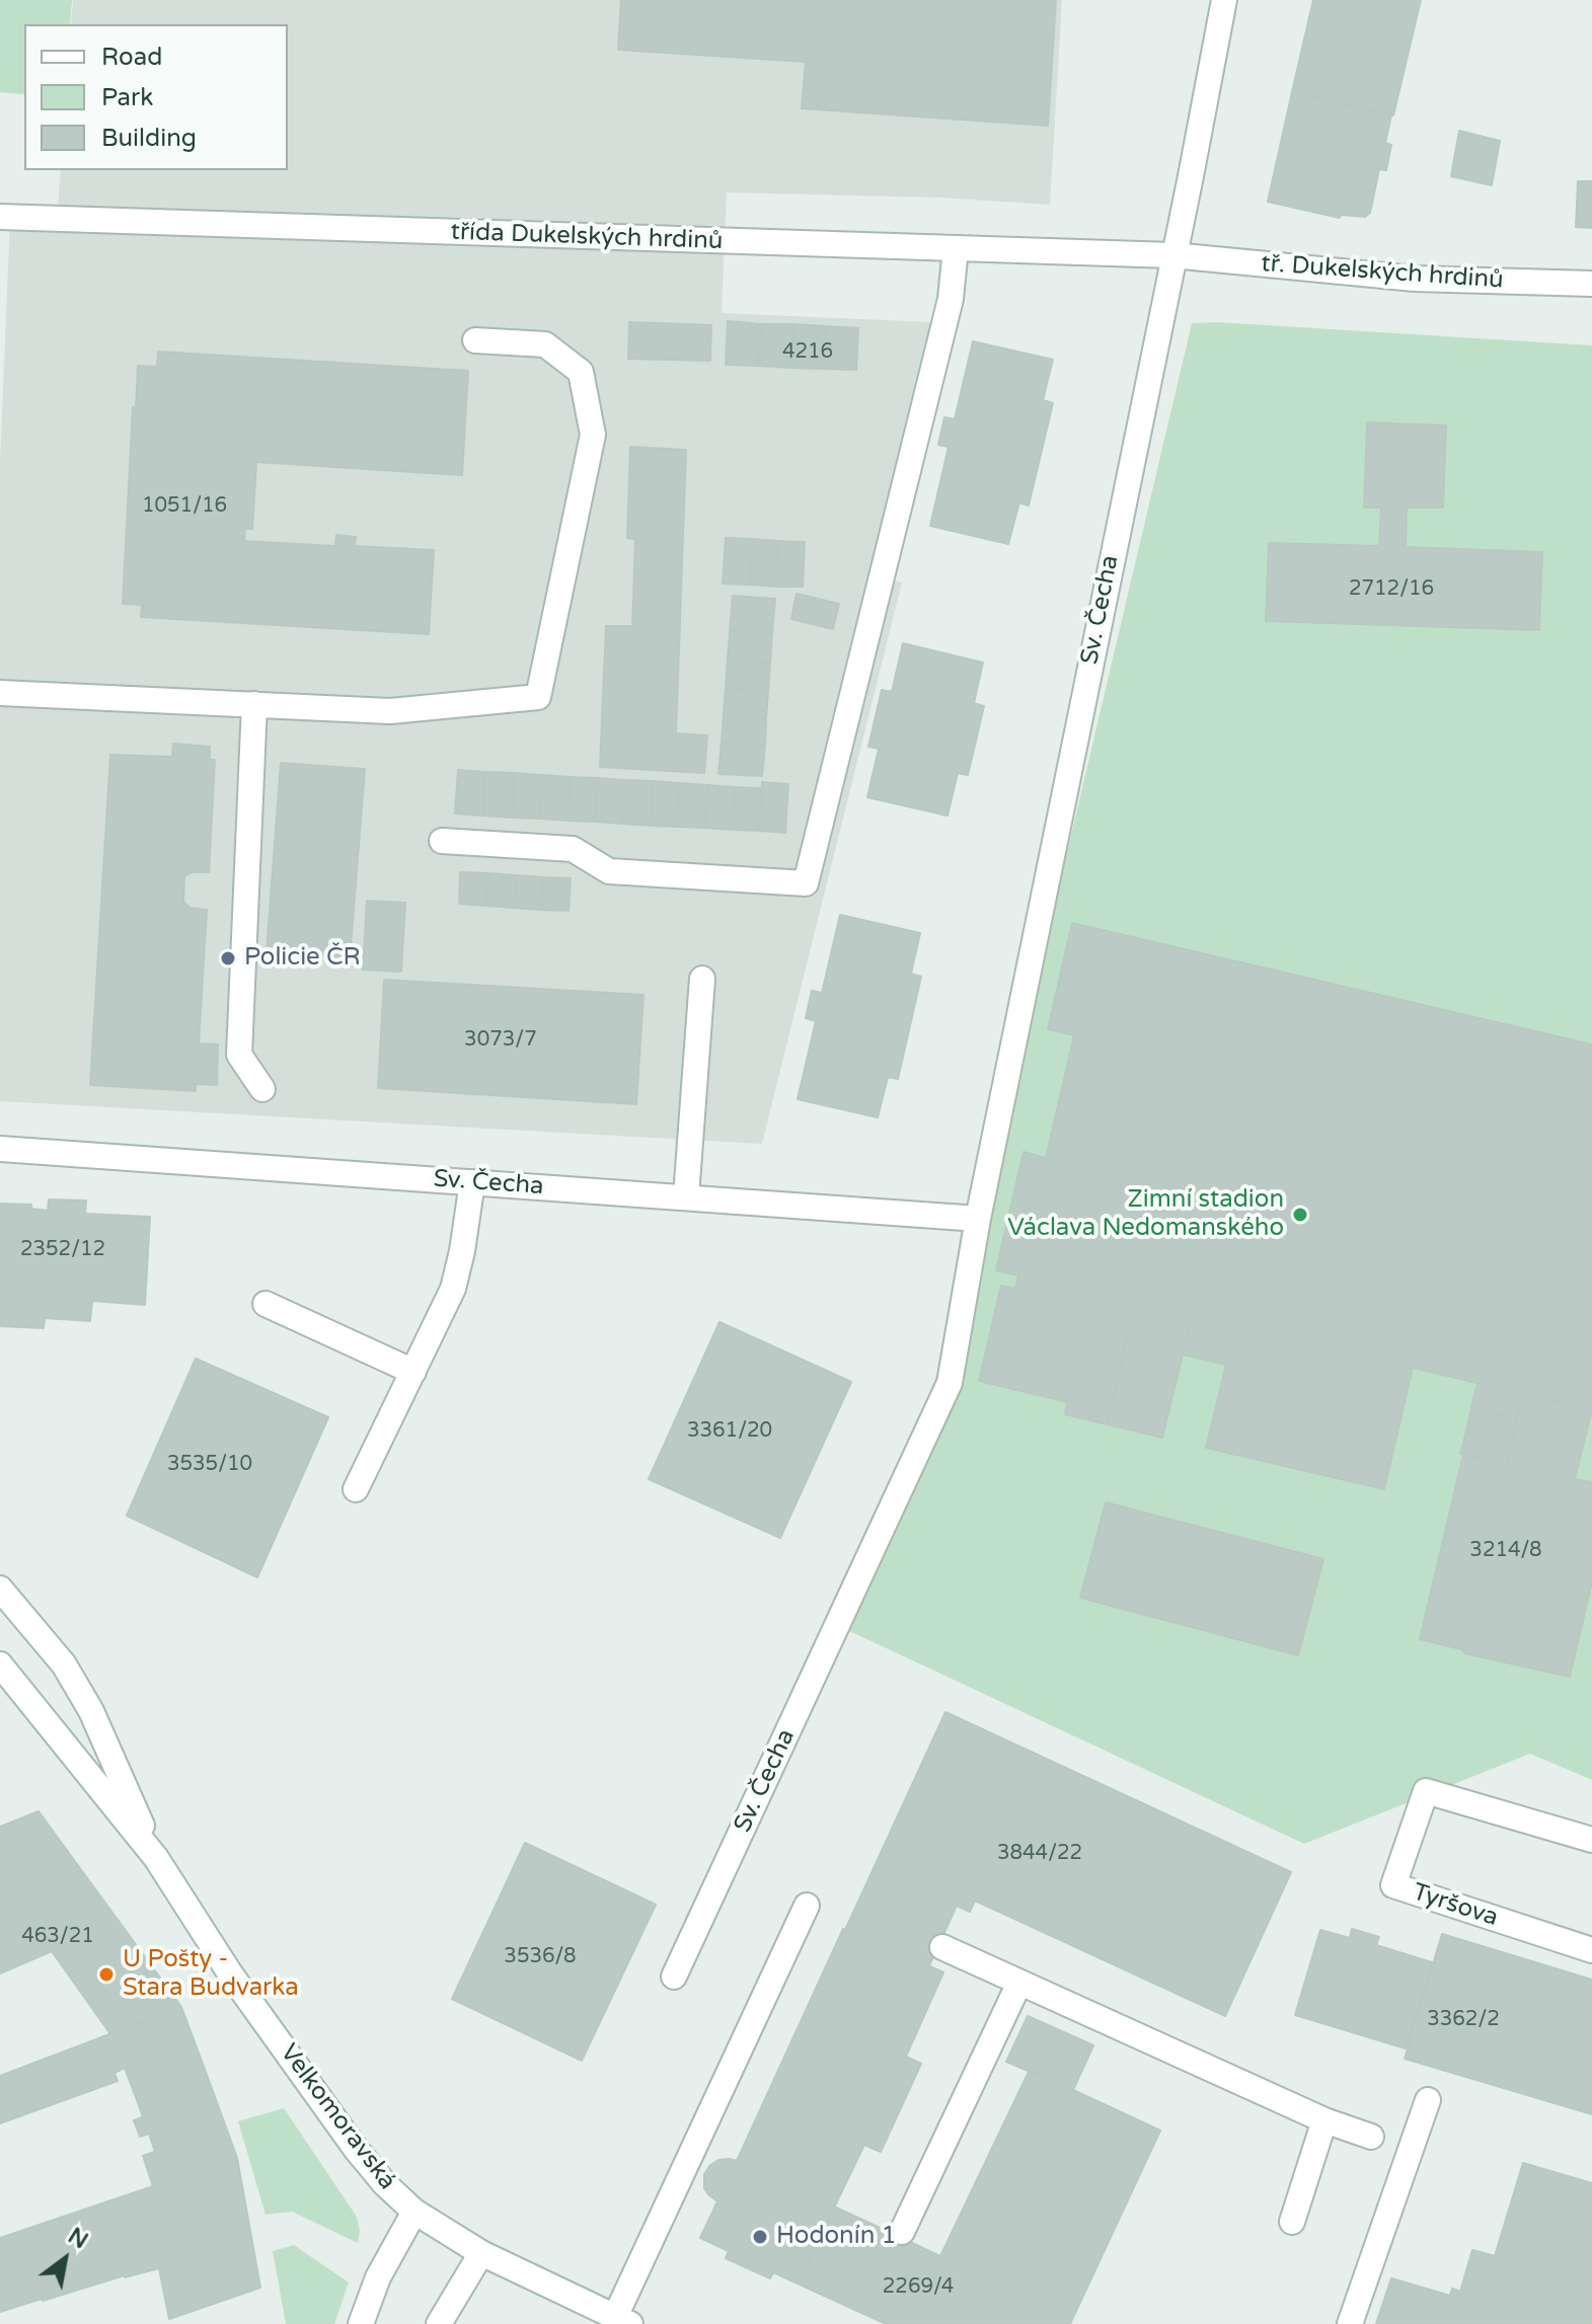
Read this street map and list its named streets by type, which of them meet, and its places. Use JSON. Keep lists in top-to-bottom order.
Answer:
{
  "streets": {
    "street": [
      "třída Dukelských hrdinů",
      "tř. Dukelských hrdinů",
      "Sv. Čecha",
      "Tyršova",
      "Velkomoravská"
    ]
  },
  "crossings": [
    ["třída Dukelských hrdinů", "tř. Dukelských hrdinů"],
    ["třída Dukelských hrdinů", "Sv. Čecha"],
    ["tř. Dukelských hrdinů", "Sv. Čecha"]
  ],
  "places": [
    "Policie ČR",
    "Zimní stadion Václava Nedomanského",
    "U Pošty - Stara Budvarka",
    "Hodonín 1"
  ],
  "house_numbers": [
    "4216",
    "1051/16",
    "2712/16",
    "3073/7",
    "2352/12",
    "3361/20",
    "3535/10",
    "3214/8",
    "3844/22",
    "463/21",
    "3536/8",
    "3362/2",
    "2269/4"
  ],
  "legend": ["Road", "Park", "Building"],
  "north": "top right"
}
